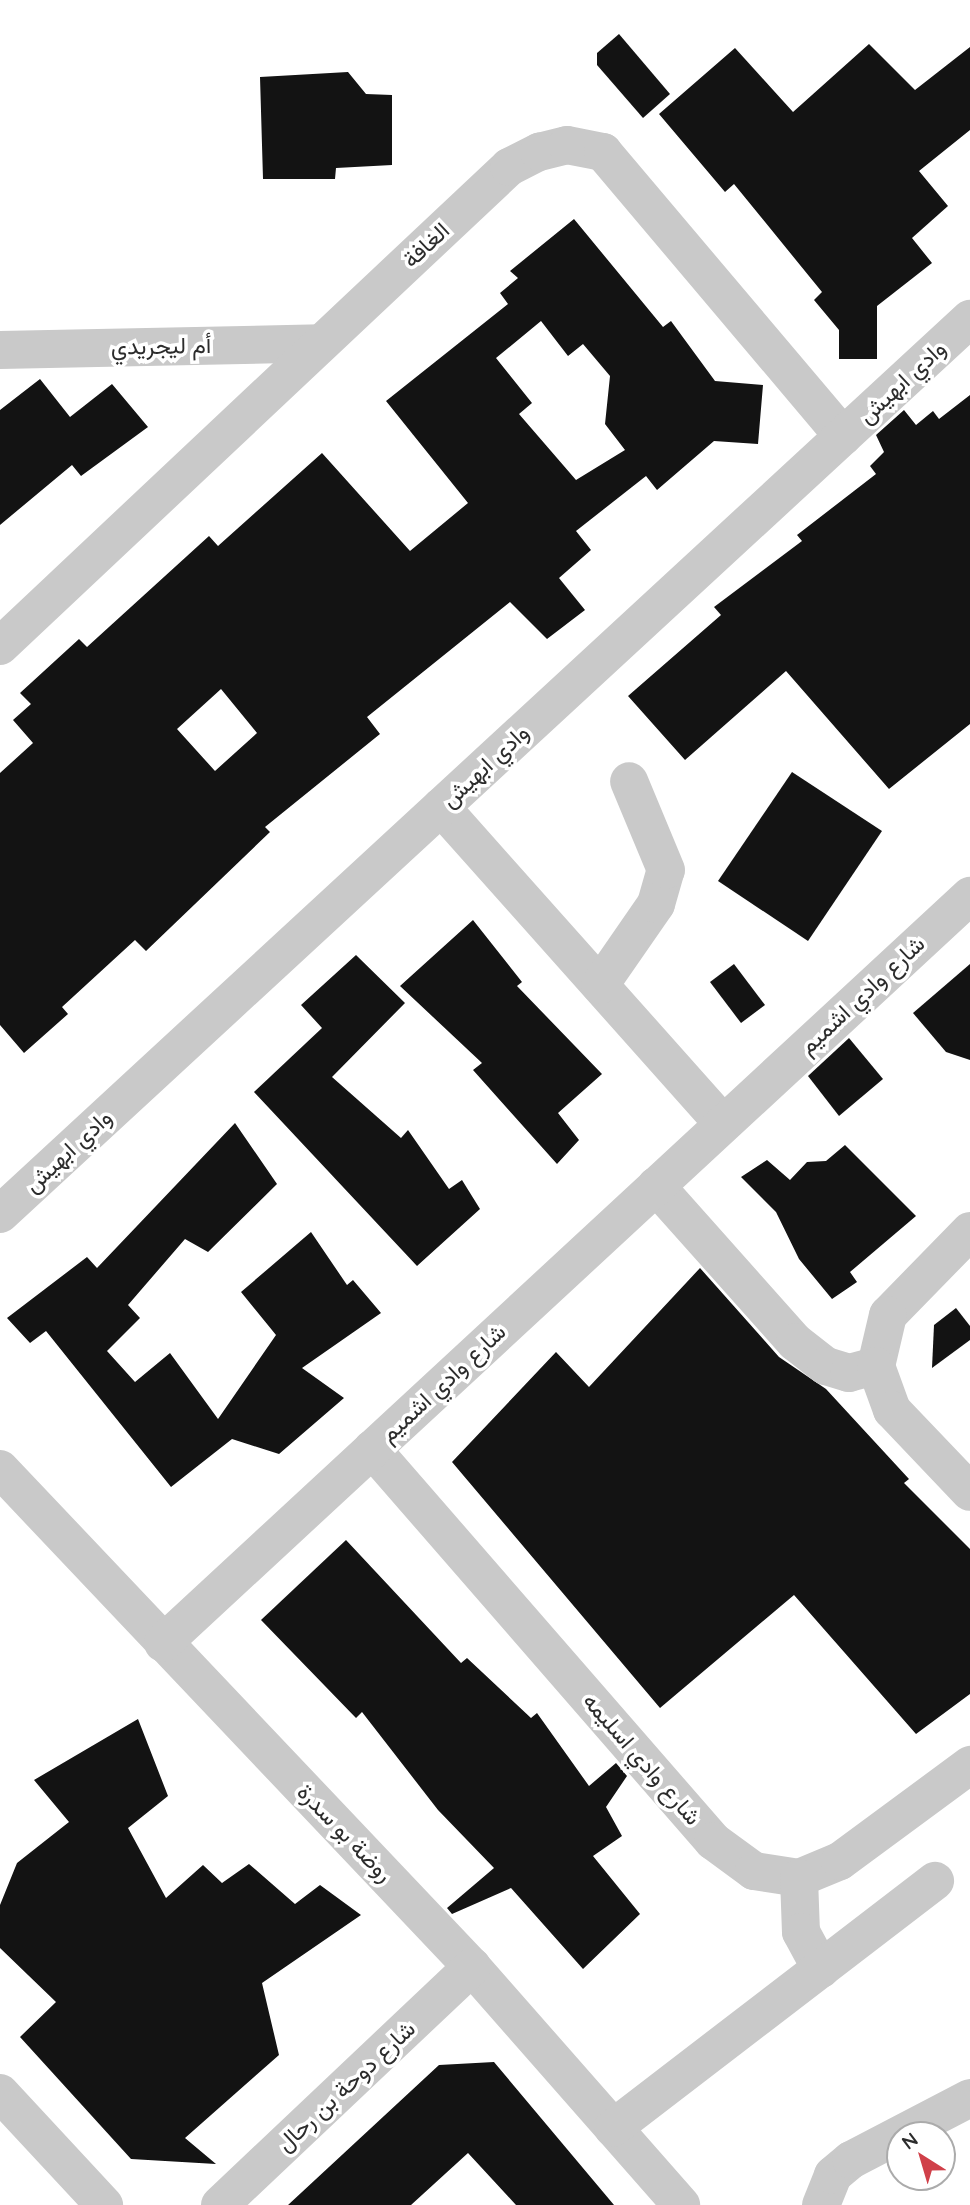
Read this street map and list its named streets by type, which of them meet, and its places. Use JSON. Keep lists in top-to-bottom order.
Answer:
{
  "streets": {
    "street": [
      "الغافة",
      "أم ليجريدي",
      "وادي ابهيش",
      "شارع وادي اشميم",
      "شارع وادي اسليمه",
      "روضة بو سدرة",
      "شارع دوحة بن رحال"
    ]
  },
  "crossings": [
    ["الغافة", "أم ليجريدي"],
    ["الغافة", "وادي ابهيش"],
    ["شارع وادي اشميم", "شارع وادي اسليمه"],
    ["شارع وادي اشميم", "روضة بو سدرة"],
    ["روضة بو سدرة", "شارع دوحة بن رحال"]
  ],
  "north": "top left"
}
